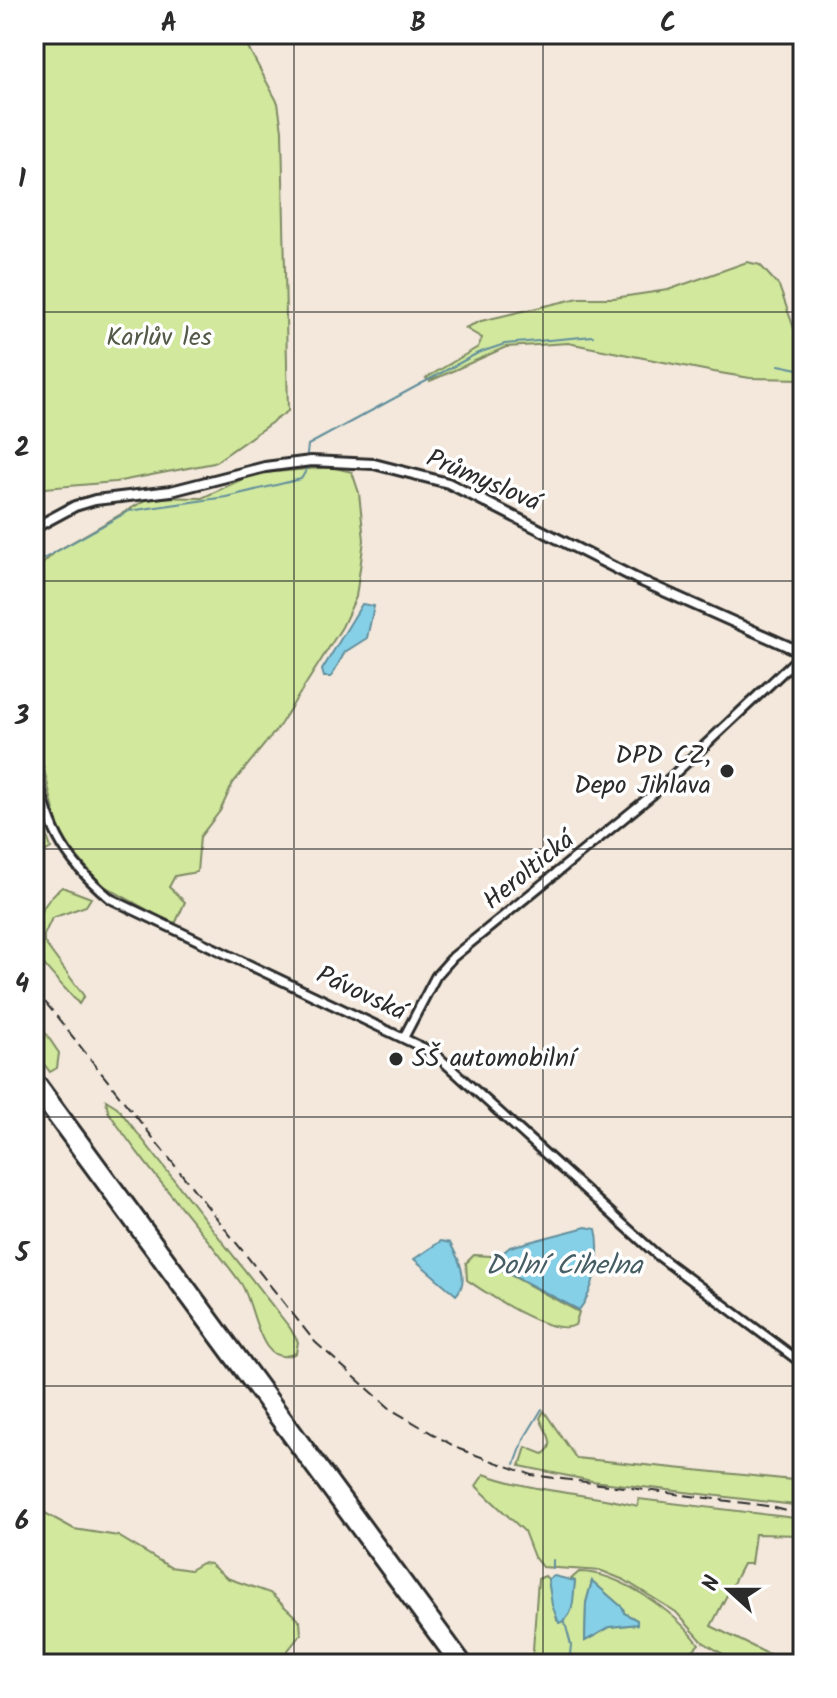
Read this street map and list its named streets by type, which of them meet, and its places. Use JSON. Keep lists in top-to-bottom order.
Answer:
{
  "streets": {
    "main road": ["Průmyslová"],
    "street": ["Heroltická", "Pávovská"]
  },
  "crossings": [
    ["Průmyslová", "Heroltická"],
    ["Heroltická", "Pávovská"]
  ],
  "water": ["Dolní Cihelna"],
  "parks": ["Karlův les"],
  "places": ["DPD CZ, Depo Jihlava", "SŠ automobilní"],
  "north": "left",
  "grid": {
    "columns": ["A", "B", "C"],
    "rows": [
      "1",
      "2",
      "3",
      "4",
      "5",
      "6"
    ]
  }
}
